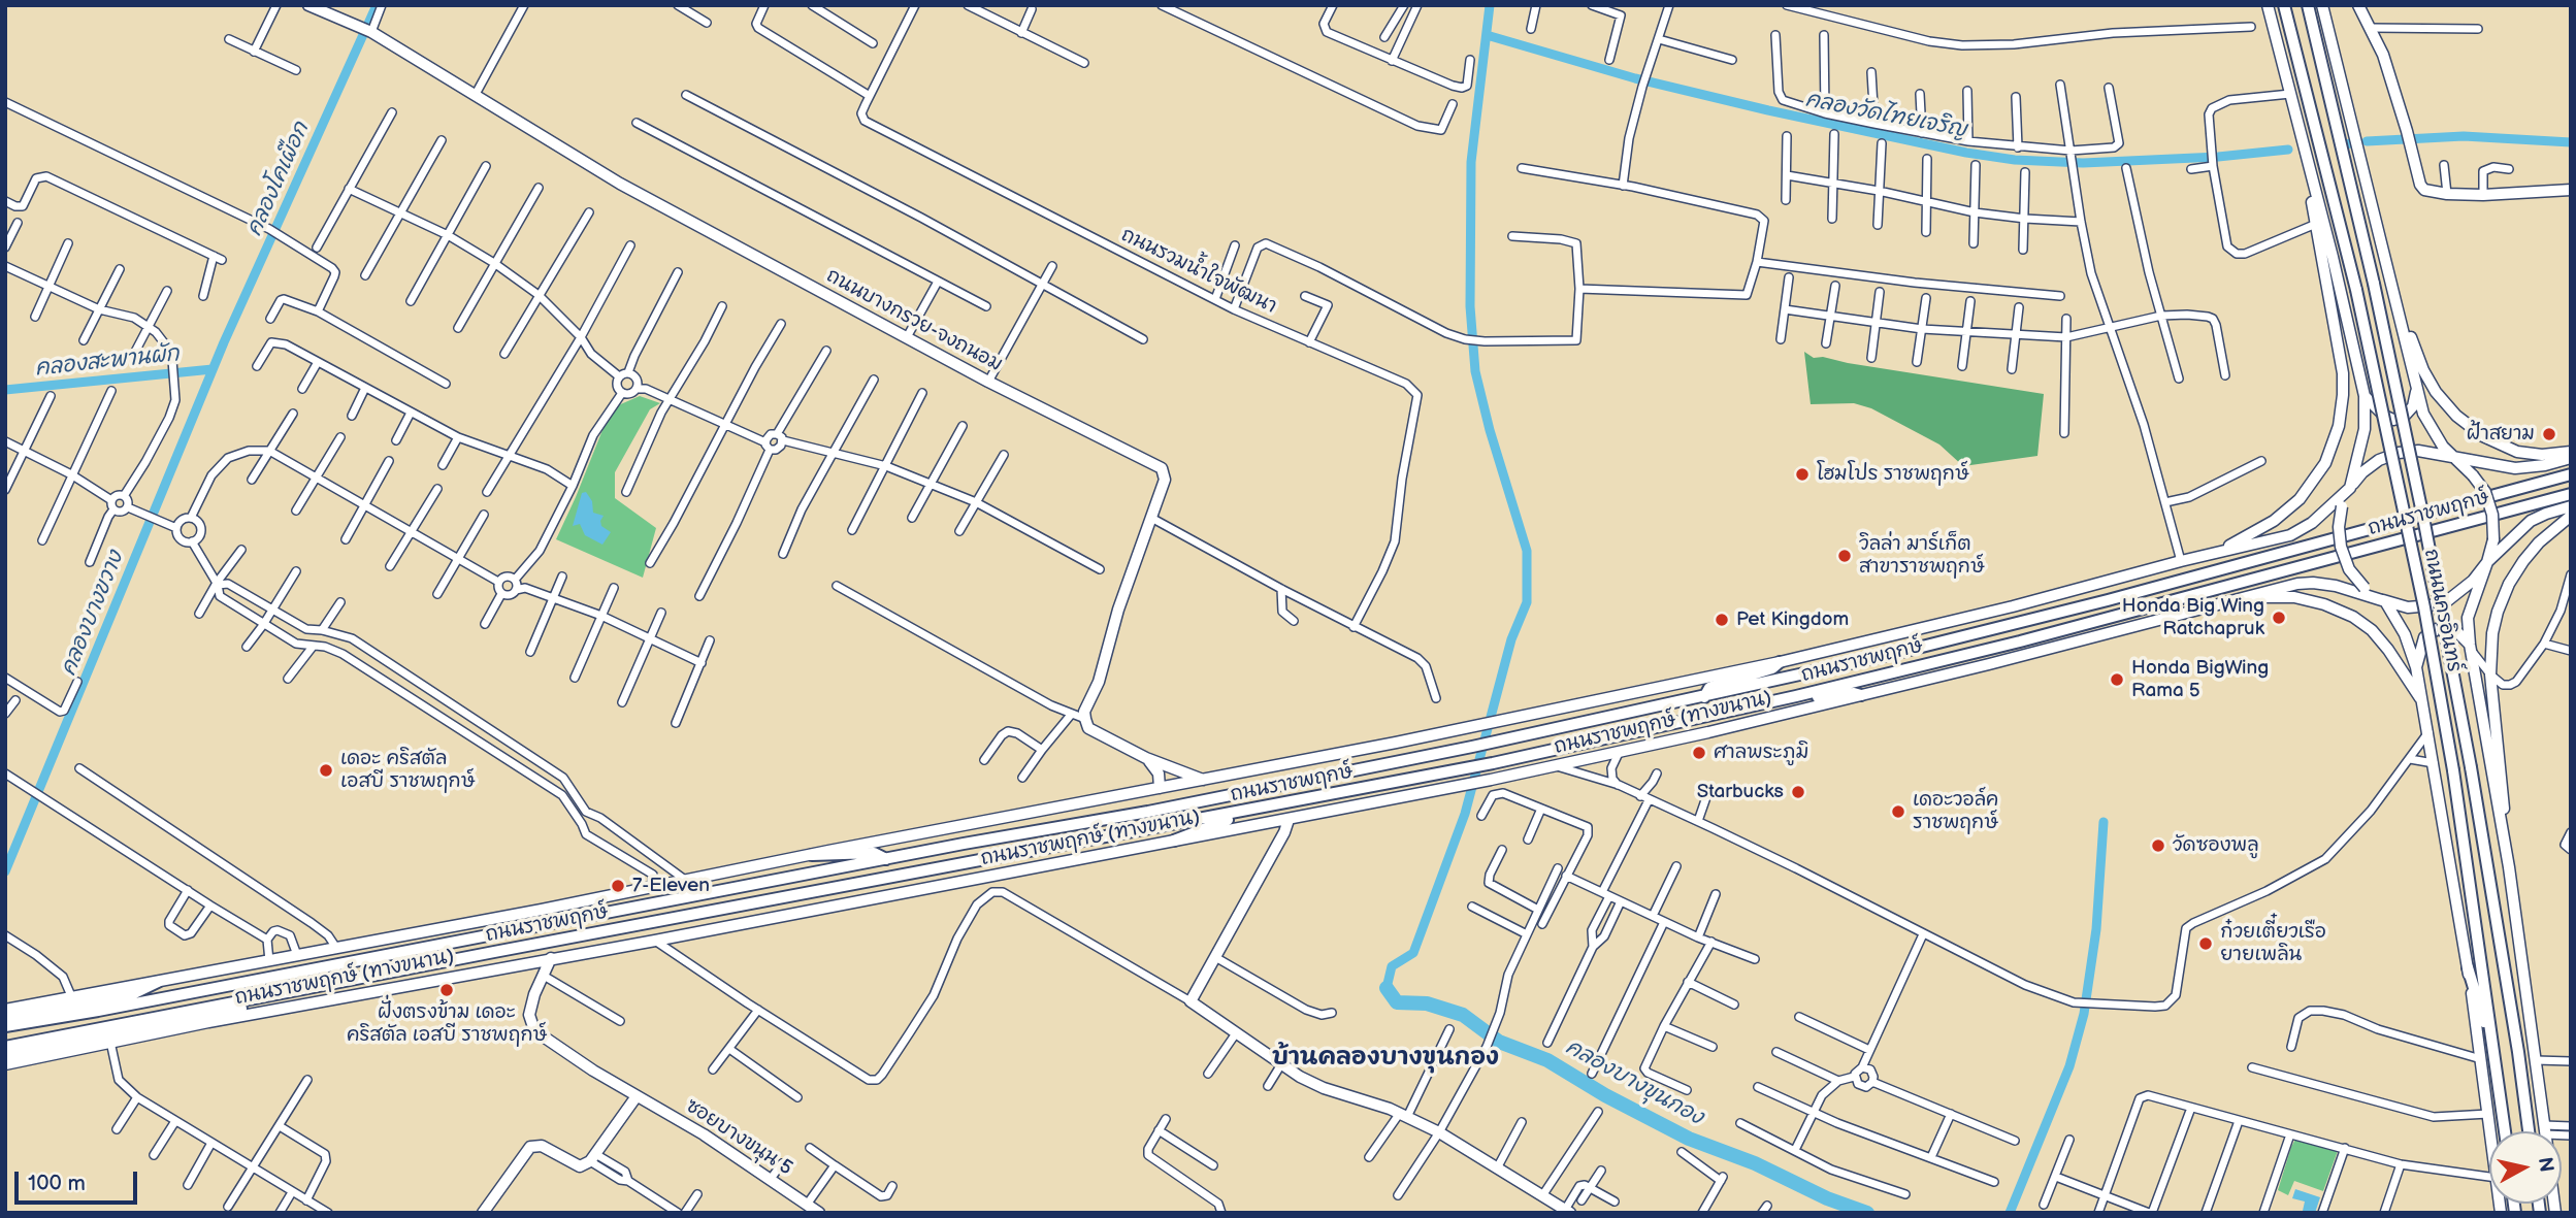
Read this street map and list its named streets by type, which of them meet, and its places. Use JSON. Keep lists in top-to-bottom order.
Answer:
{
  "streets": {
    "main road": [
      "ถนนบางกรวย-จงถนอม",
      "ถนนราชพฤกษ์",
      "ถนนนครอินทร์",
      "ถนนราชพฤกษ์ (ทางขนาน)",
      "ซอยบางขนุน 5"
    ],
    "street": ["ถนนรวมน้ำใจพัฒนา"]
  },
  "crossings": [
    ["ถนนนครอินทร์", "ถนนราชพฤกษ์ (ทางขนาน)"],
    ["ถนนราชพฤกษ์ (ทางขนาน)", "ซอยบางขนุน 5"]
  ],
  "districts": ["บ้านคลองบางขุนกอง"],
  "water": [
    "คลองวัดไทยเจริญ",
    "คลองโคเผือก",
    "คลองสะพานผัก",
    "คลองบางขวาง",
    "คลองบางขุนกอง"
  ],
  "places": [
    "ฝ้าสยาม",
    "โฮมโปร ราชพฤกษ์",
    "วิลล่า มาร์เก็ต สาขาราชพฤกษ์",
    "Honda Big Wing Ratchapruk",
    "Pet Kingdom",
    "Honda BigWing Rama 5",
    "ศาลพระภูมิ",
    "เดอะ คริสตัล เอสบี ราชพฤกษ์",
    "Starbucks",
    "เดอะวอล์ค ราชพฤกษ์",
    "วัดซองพลู",
    "7-Eleven",
    "ก๋วยเตี๋ยวเรือ ยายเพลิน",
    "ฝั่งตรงข้าม เดอะ คริสตัล เอสบี ราชพฤกษ์"
  ],
  "scale_bar": "100 m",
  "north": "right"
}
